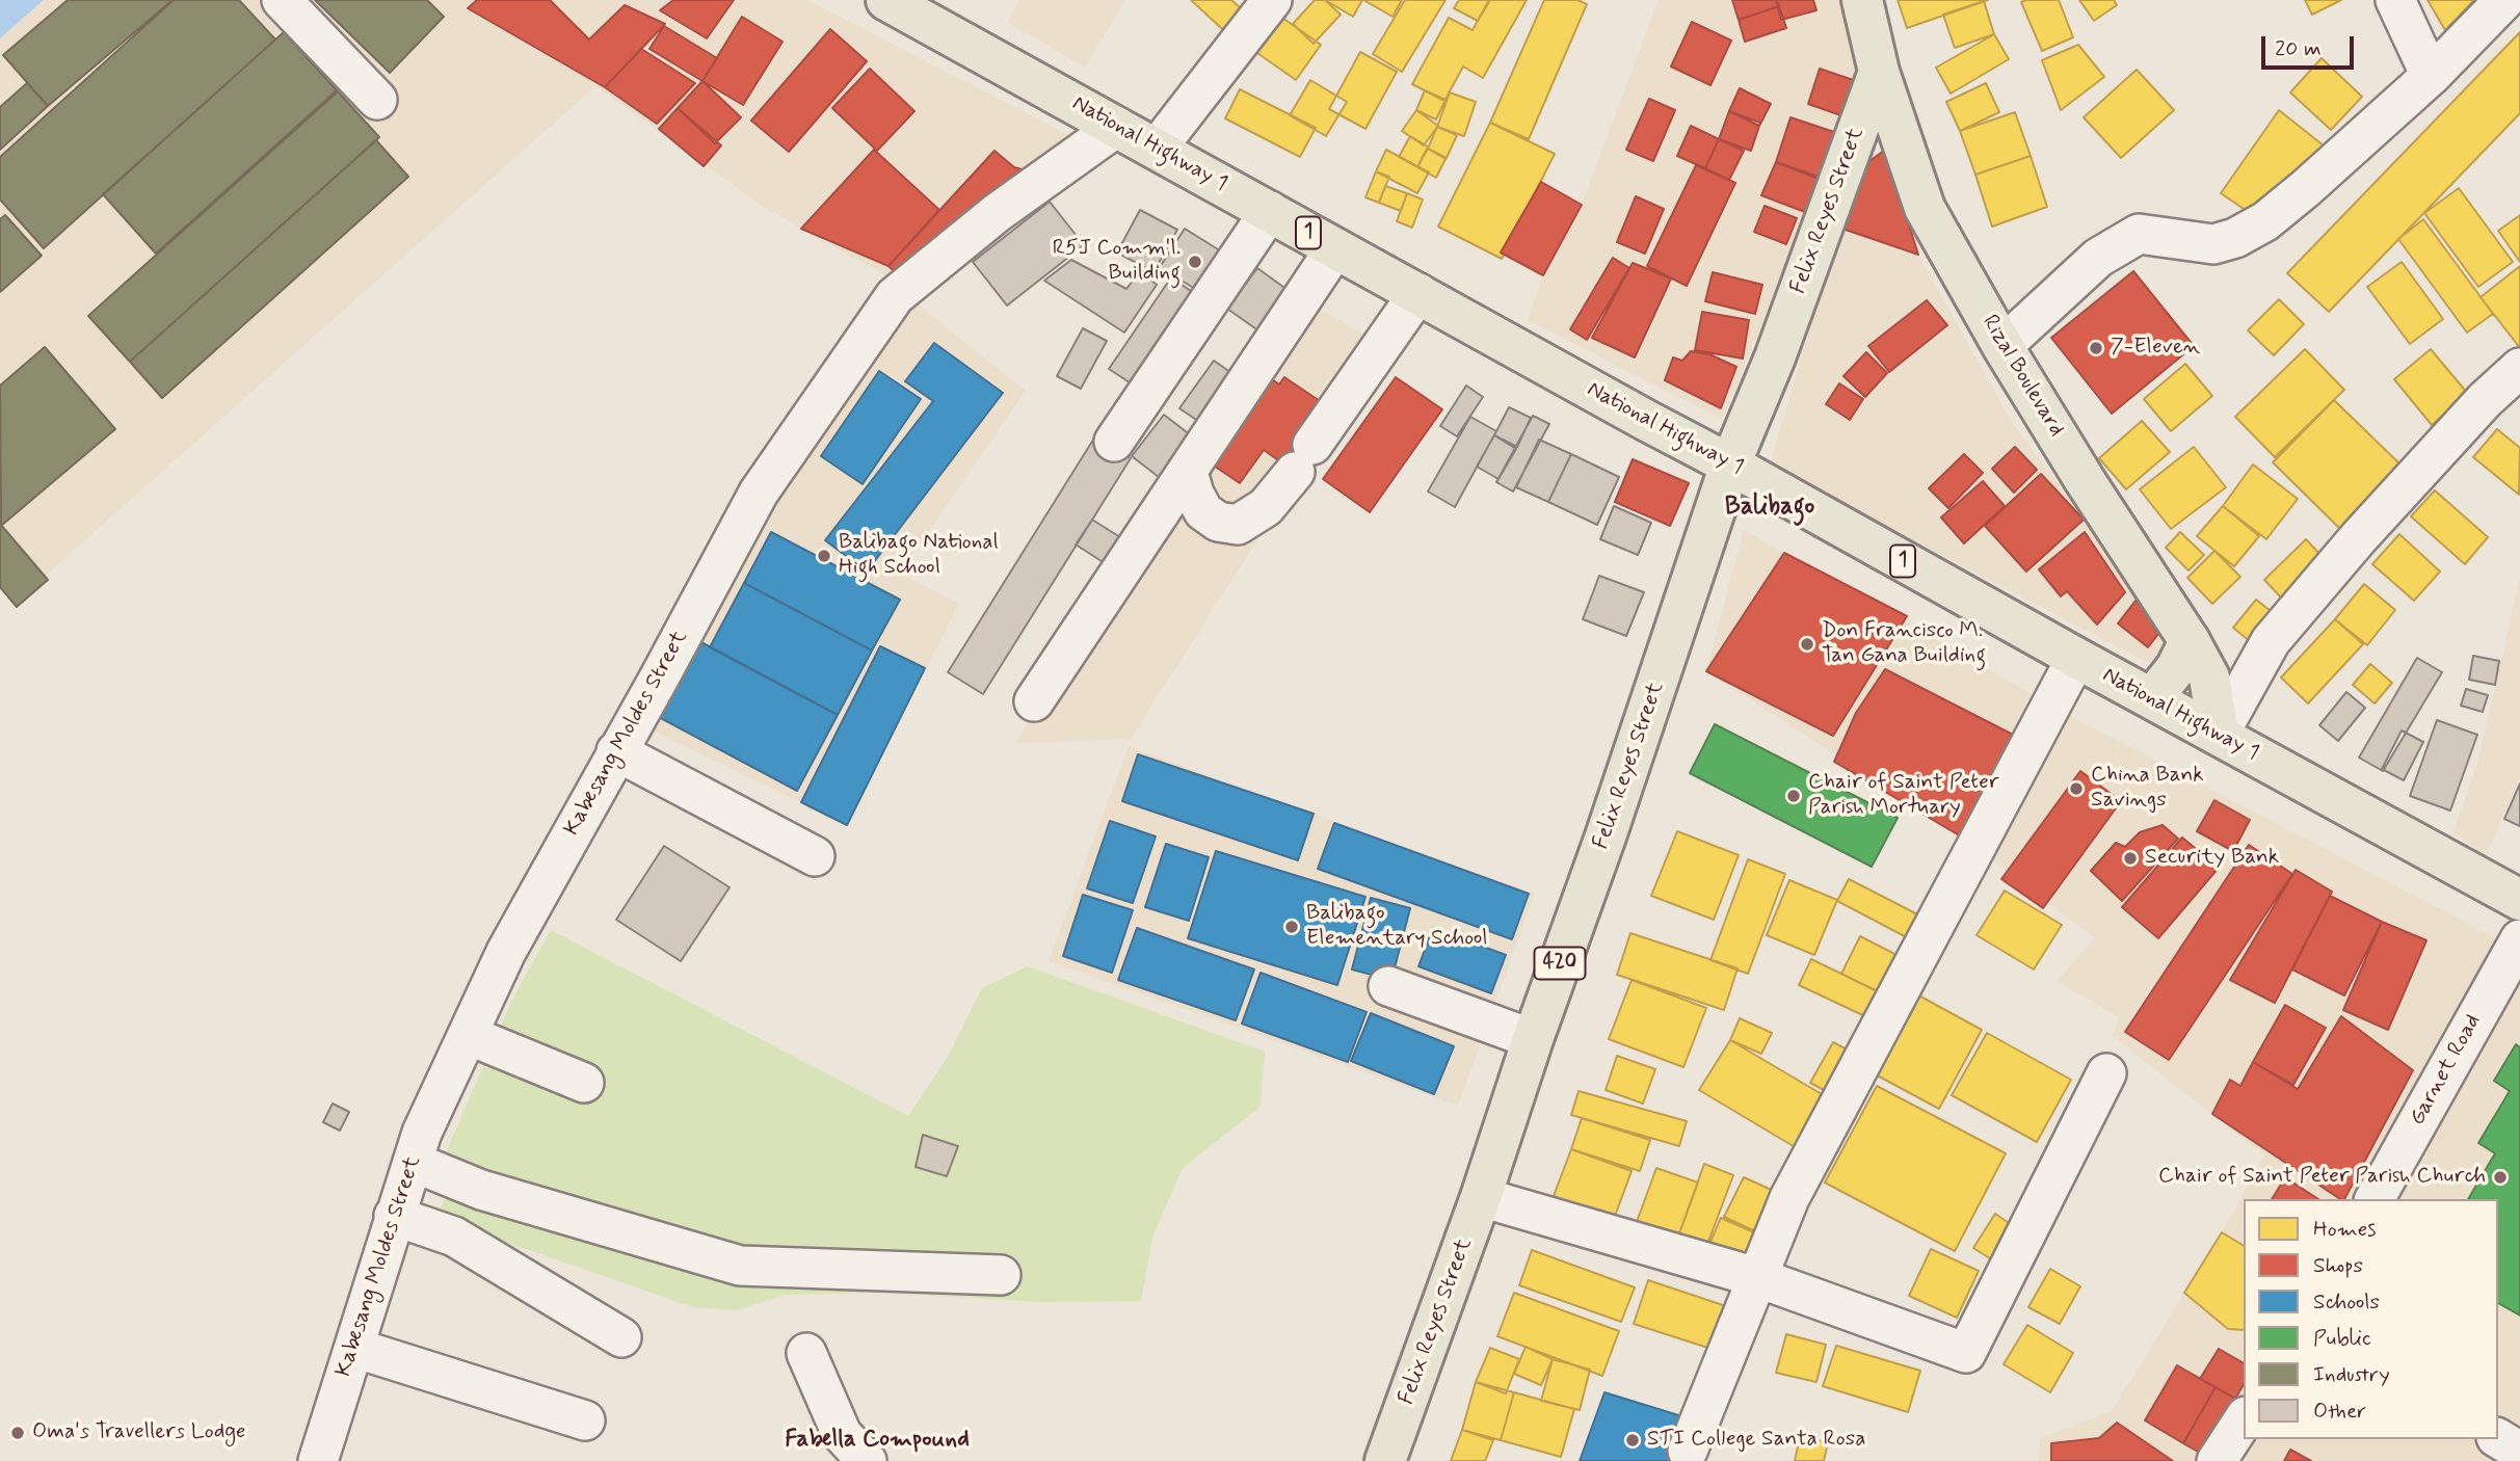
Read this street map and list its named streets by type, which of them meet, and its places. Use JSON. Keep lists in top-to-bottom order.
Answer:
{
  "streets": {
    "main road": [
      "National Highway 1",
      "Felix Reyes Street",
      "1",
      "Rizal Boulevard",
      "420"
    ],
    "street": ["Kabesang Moldes Street", "Garnet Road"]
  },
  "crossings": [
    ["National Highway 1", "Felix Reyes Street"],
    ["National Highway 1", "Rizal Boulevard"],
    ["National Highway 1", "Kabesang Moldes Street"],
    ["Felix Reyes Street", "Rizal Boulevard"]
  ],
  "districts": ["Balibago", "Fabella Compound"],
  "places": [
    "R5J Comm'l. Building",
    "7-Eleven",
    "Balibago National High School",
    "Don Francisco M. Tan Gana Building",
    "China Bank Savings",
    "Chair of Saint Peter Parish Mortuary",
    "Security Bank",
    "Balibago Elementary School",
    "Chair of Saint Peter Parish Church",
    "Oma's Travellers Lodge",
    "STI College Santa Rosa"
  ],
  "legend": [
    "Homes",
    "Shops",
    "Schools",
    "Public",
    "Industry",
    "Other"
  ],
  "scale_bar": "20 m"
}
